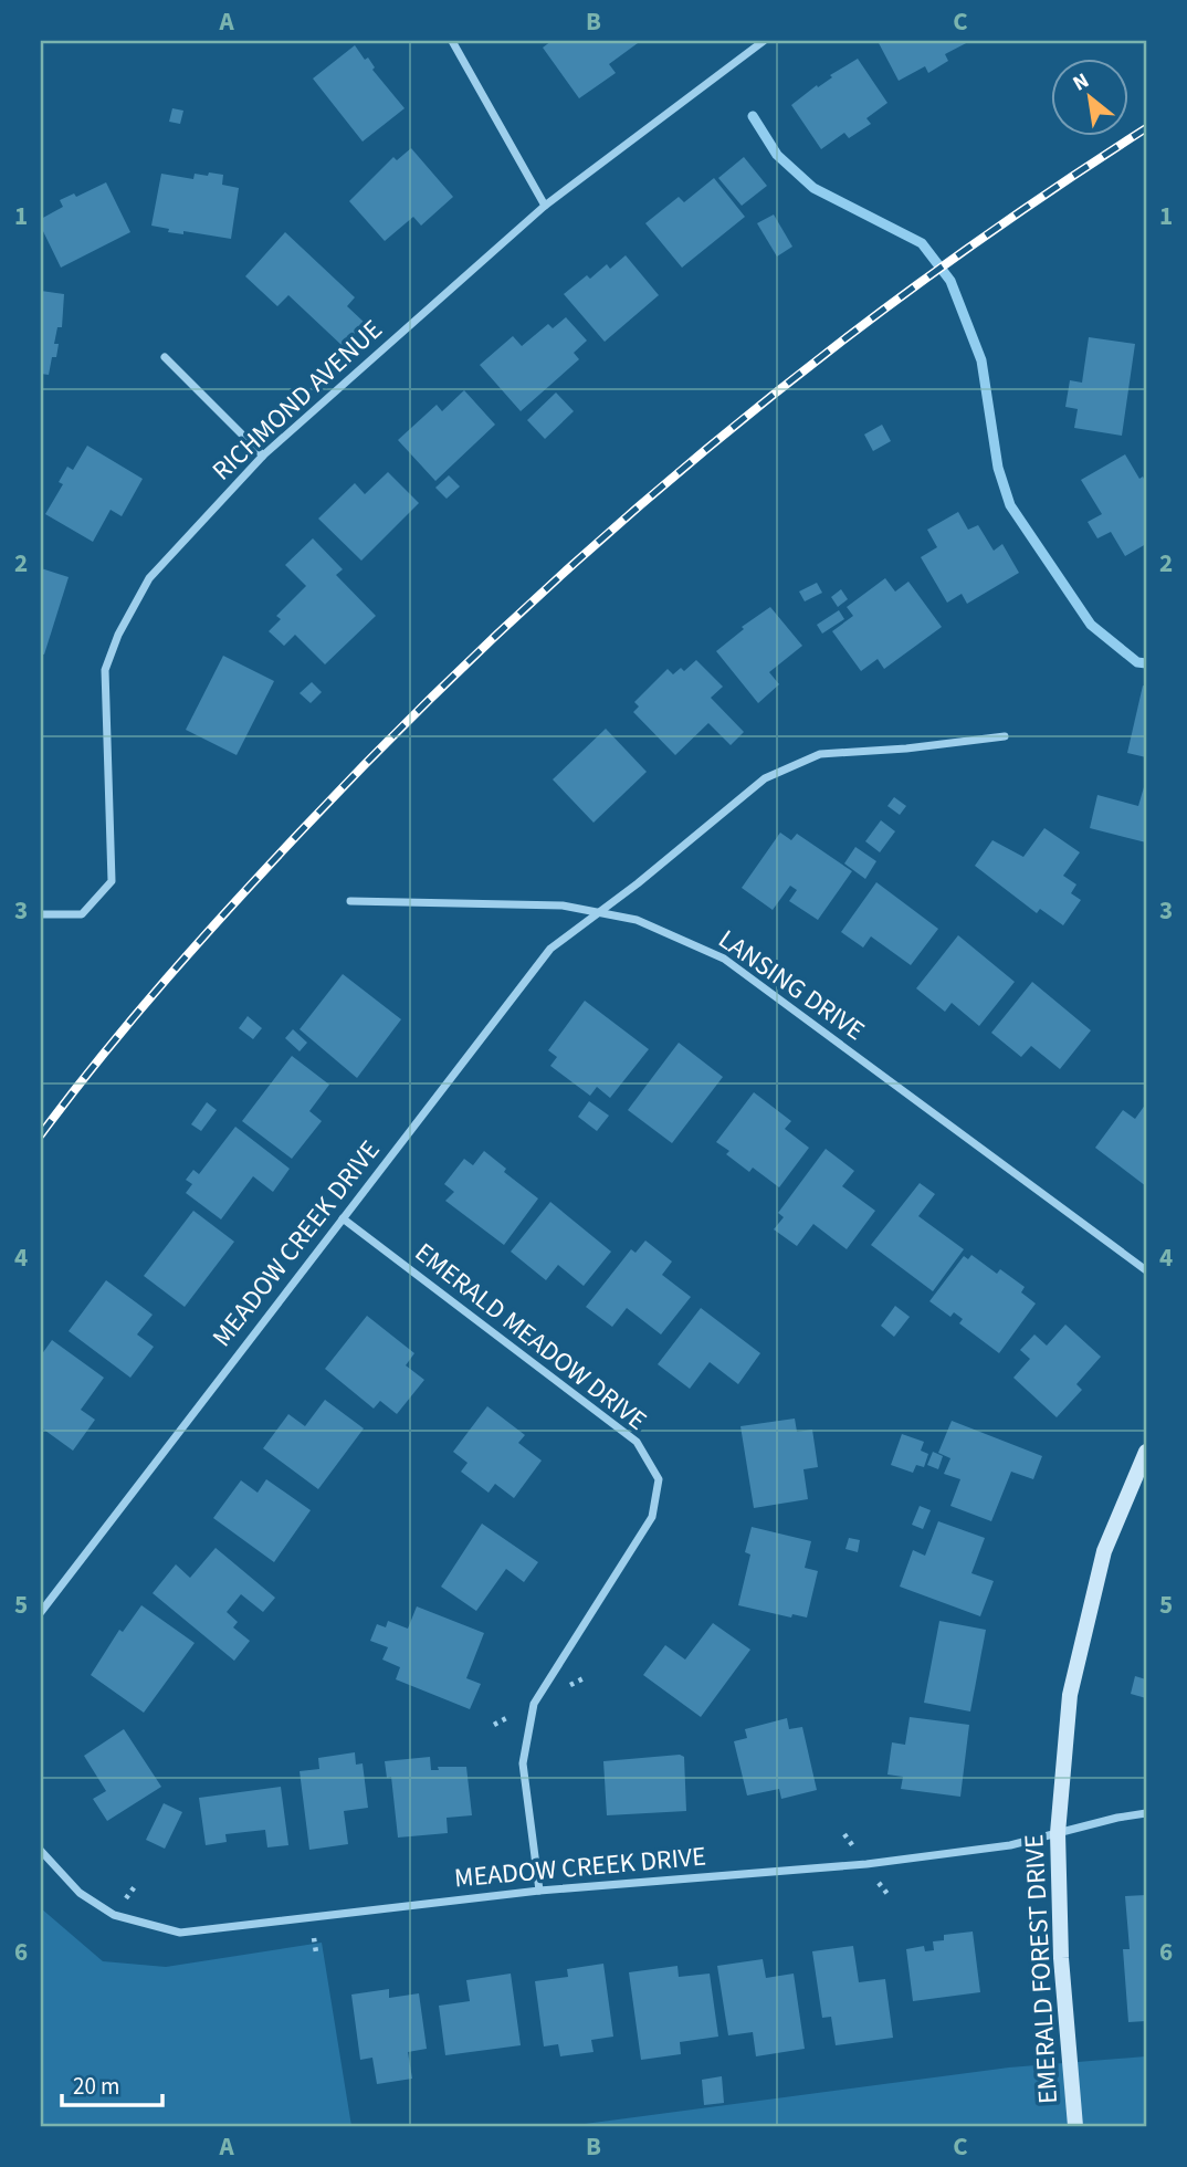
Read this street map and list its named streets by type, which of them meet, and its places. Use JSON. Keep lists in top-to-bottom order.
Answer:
{
  "streets": {
    "street": [
      "RICHMOND AVENUE",
      "LANSING DRIVE",
      "MEADOW CREEK DRIVE",
      "EMERALD MEADOW DRIVE",
      "EMERALD FOREST DRIVE"
    ]
  },
  "crossings": [
    ["LANSING DRIVE", "MEADOW CREEK DRIVE"],
    ["MEADOW CREEK DRIVE", "EMERALD MEADOW DRIVE"],
    ["MEADOW CREEK DRIVE", "EMERALD FOREST DRIVE"]
  ],
  "scale_bar": "20 m",
  "north": "top left",
  "grid": {
    "columns": ["A", "B", "C"],
    "rows": [
      "1",
      "2",
      "3",
      "4",
      "5",
      "6"
    ]
  }
}
